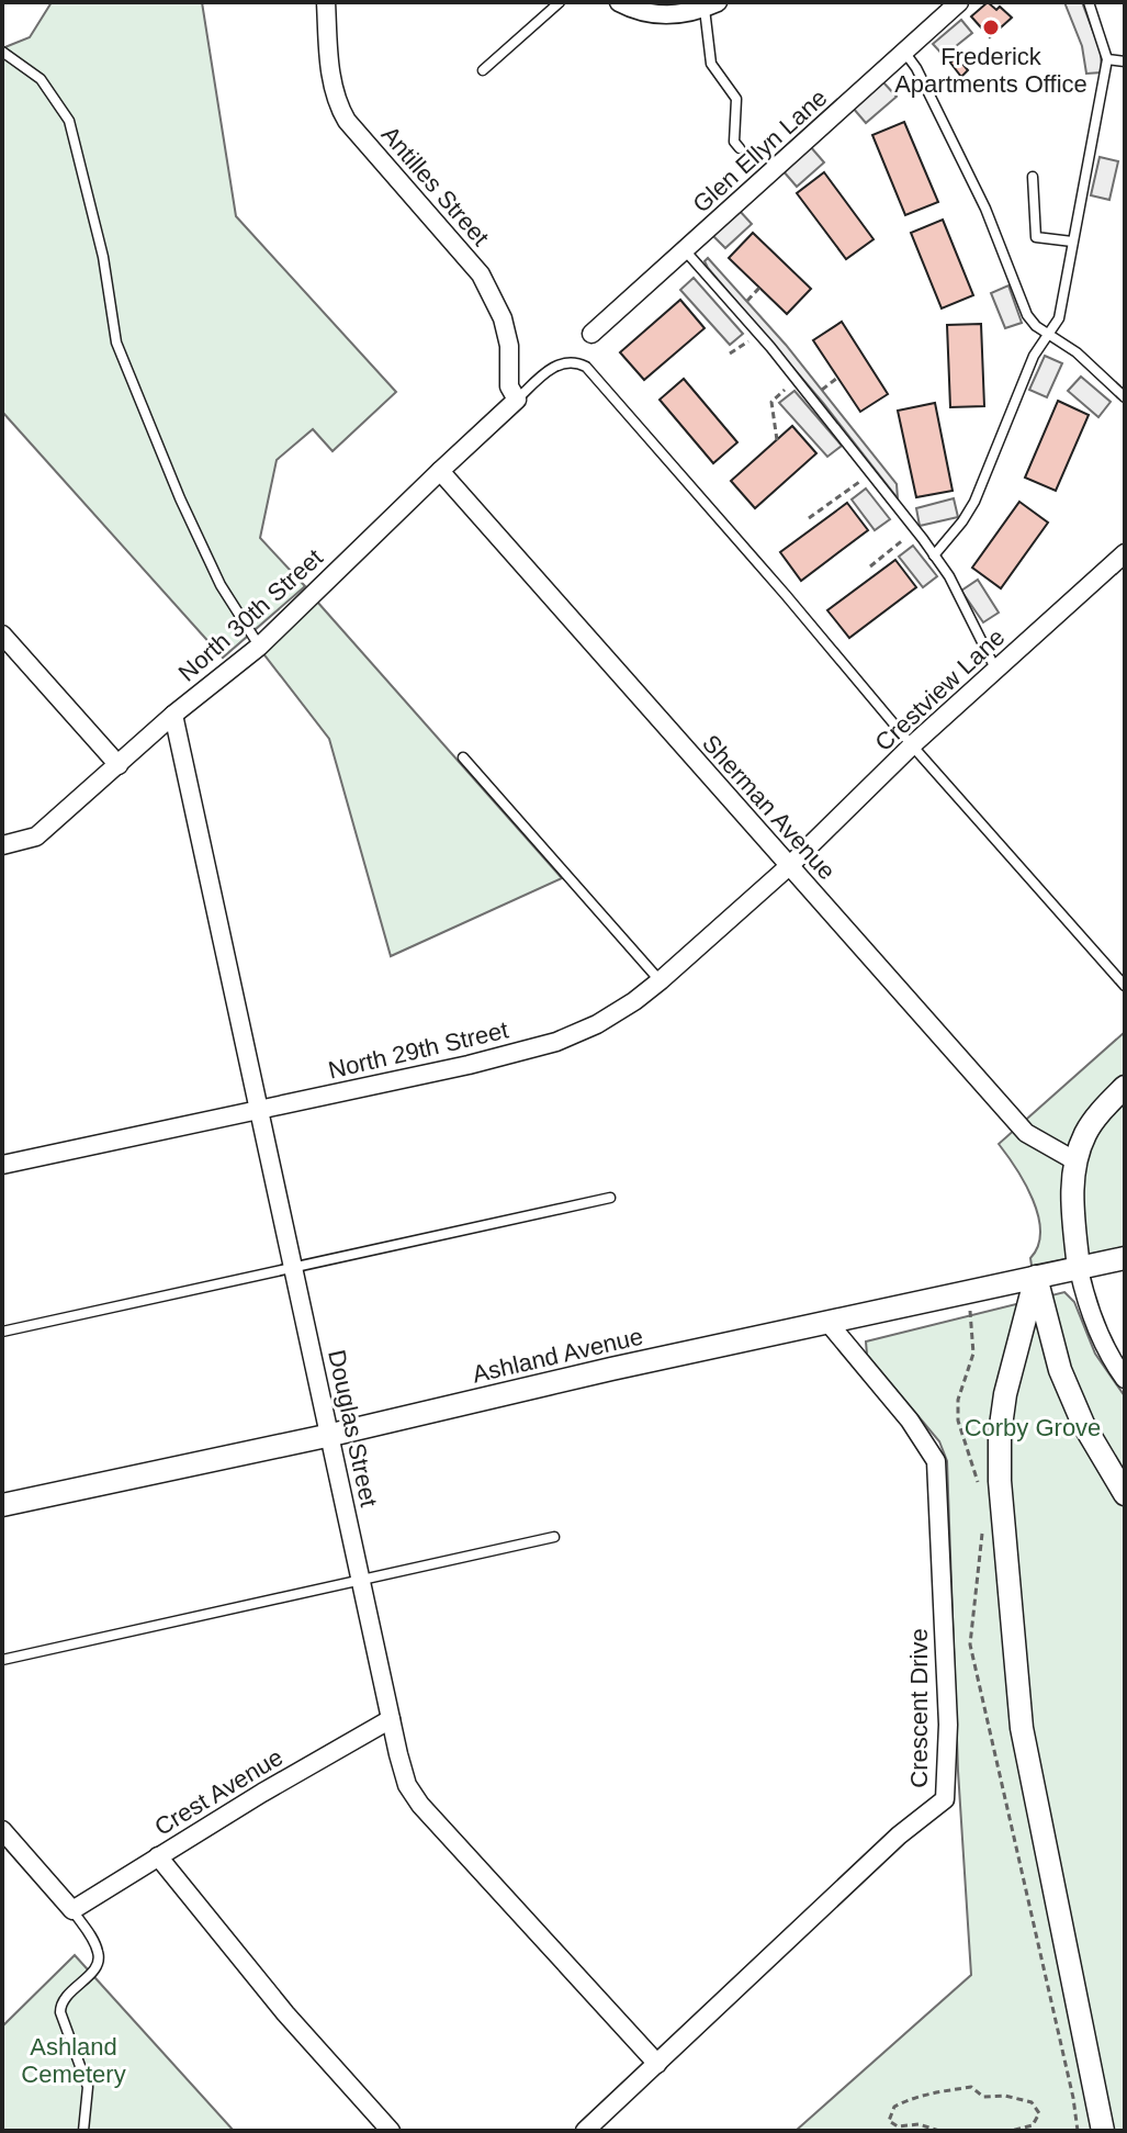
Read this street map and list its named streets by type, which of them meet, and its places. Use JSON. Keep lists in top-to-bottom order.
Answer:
{
  "streets": {
    "street": [
      "Glen Ellyn Lane",
      "Antilles Street",
      "North 30th Street",
      "Crestview Lane",
      "Sherman Avenue",
      "North 29th Street",
      "Ashland Avenue",
      "Douglas Street",
      "Crescent Drive",
      "Crest Avenue"
    ]
  },
  "crossings": [
    ["Antilles Street", "North 30th Street"],
    ["North 30th Street", "Sherman Avenue"],
    ["North 30th Street", "Douglas Street"],
    ["Crestview Lane", "Sherman Avenue"],
    ["Crestview Lane", "North 29th Street"],
    ["Sherman Avenue", "North 29th Street"],
    ["North 29th Street", "Douglas Street"],
    ["Ashland Avenue", "Douglas Street"],
    ["Ashland Avenue", "Crescent Drive"],
    ["Douglas Street", "Crescent Drive"],
    ["Douglas Street", "Crest Avenue"]
  ],
  "parks": ["Corby Grove", "Ashland Cemetery"],
  "places": ["Frederick Apartments Office"]
}
